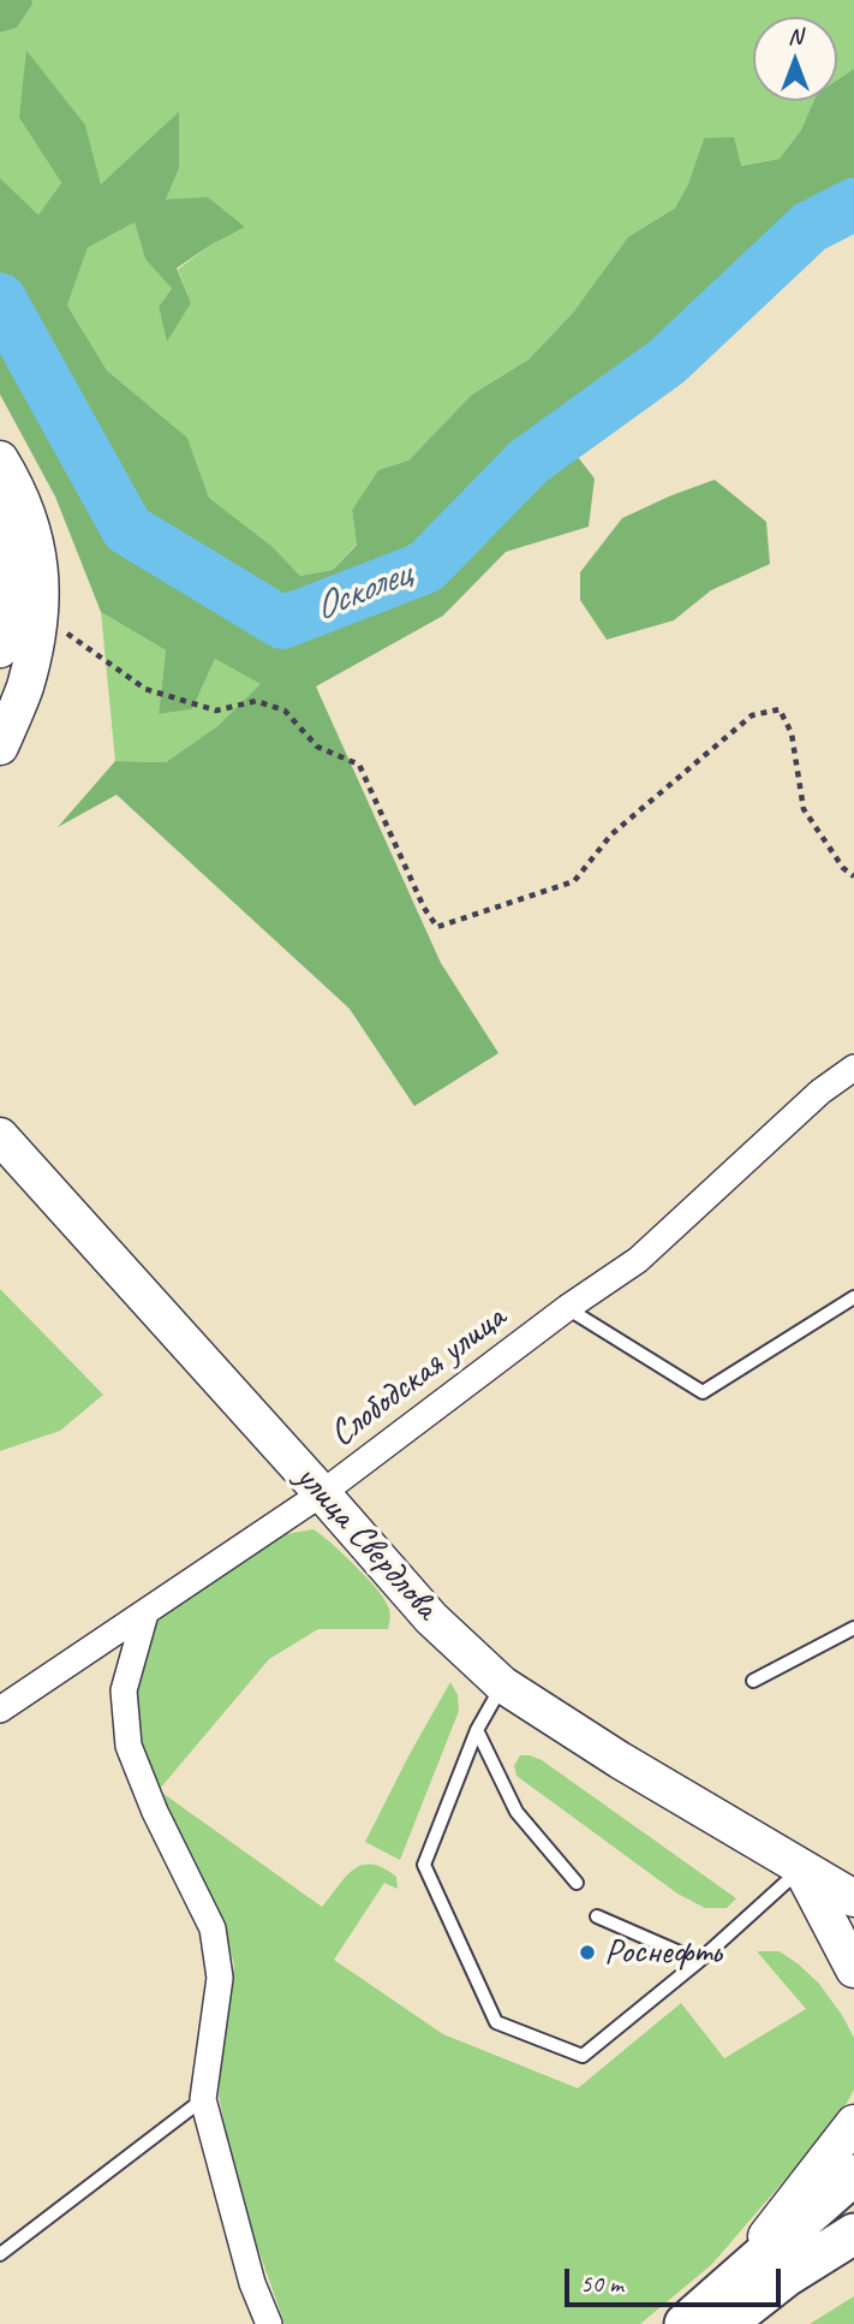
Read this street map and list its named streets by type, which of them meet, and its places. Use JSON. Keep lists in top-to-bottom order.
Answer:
{
  "streets": {
    "main road": ["улица Свердлова"],
    "street": ["Слободская улица"]
  },
  "crossings": [
    ["Слободская улица", "улица Свердлова"]
  ],
  "water": ["Осколец"],
  "places": ["Роснефть"],
  "scale_bar": "50 m",
  "north": "top"
}
